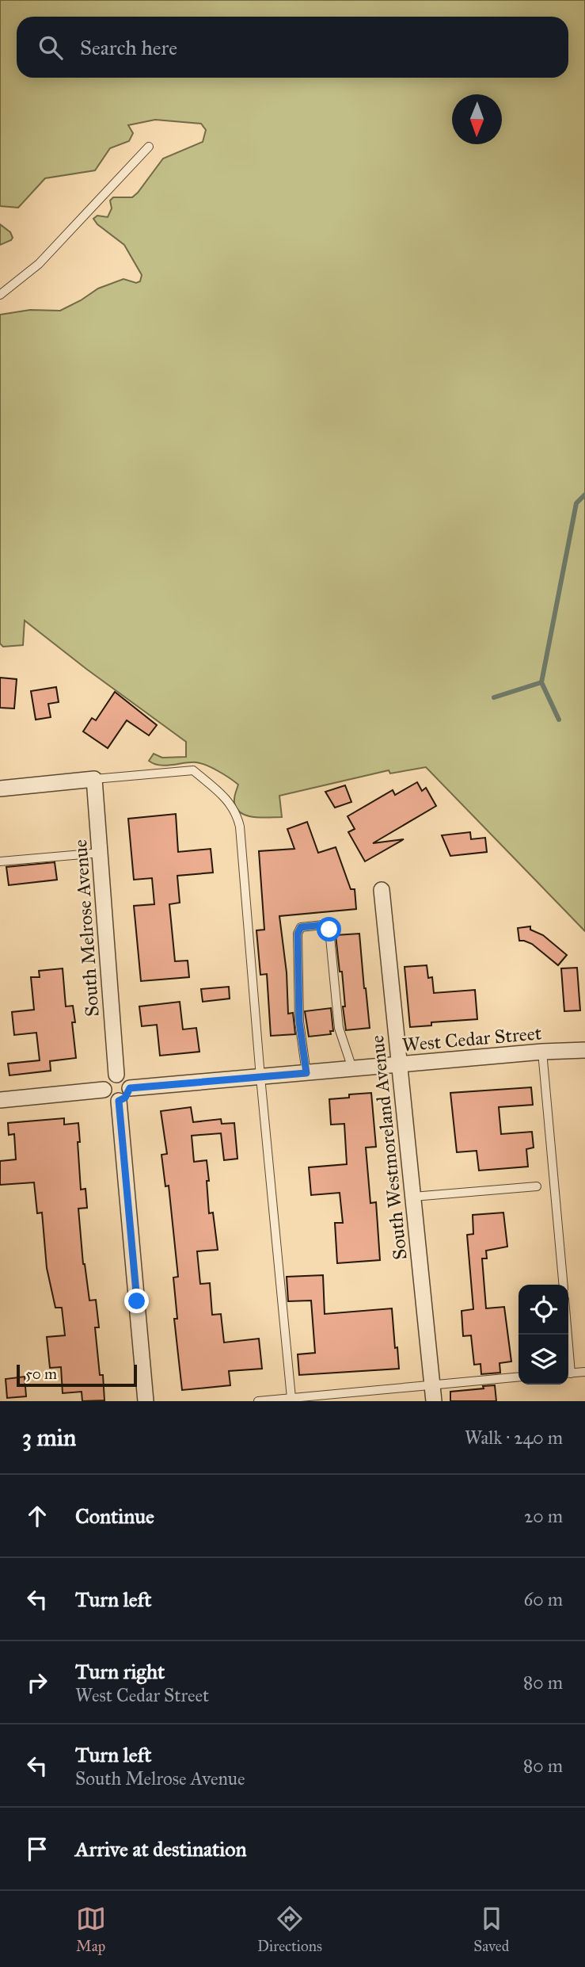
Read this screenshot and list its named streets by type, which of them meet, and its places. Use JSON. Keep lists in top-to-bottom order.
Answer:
{
  "streets": {
    "street": ["South Melrose Avenue", "West Cedar Street", "South Westmoreland Avenue"]
  },
  "crossings": [
    ["South Melrose Avenue", "West Cedar Street"],
    ["West Cedar Street", "South Westmoreland Avenue"]
  ],
  "scale_bar": "50 m",
  "north": "bottom",
  "page": {
    "search": "Search here",
    "scale": "50 m",
    "heading": ["3 min", "Walk · 240 m"],
    "list": [
      ["Continue", "20 m"],
      ["Turn left", "60 m"],
      ["Turn right", "West Cedar Street", "80 m"],
      ["Turn left", "South Melrose Avenue", "80 m"],
      "Arrive at destination"
    ],
    "nav": ["Map", "Directions", "Saved"]
  }
}
